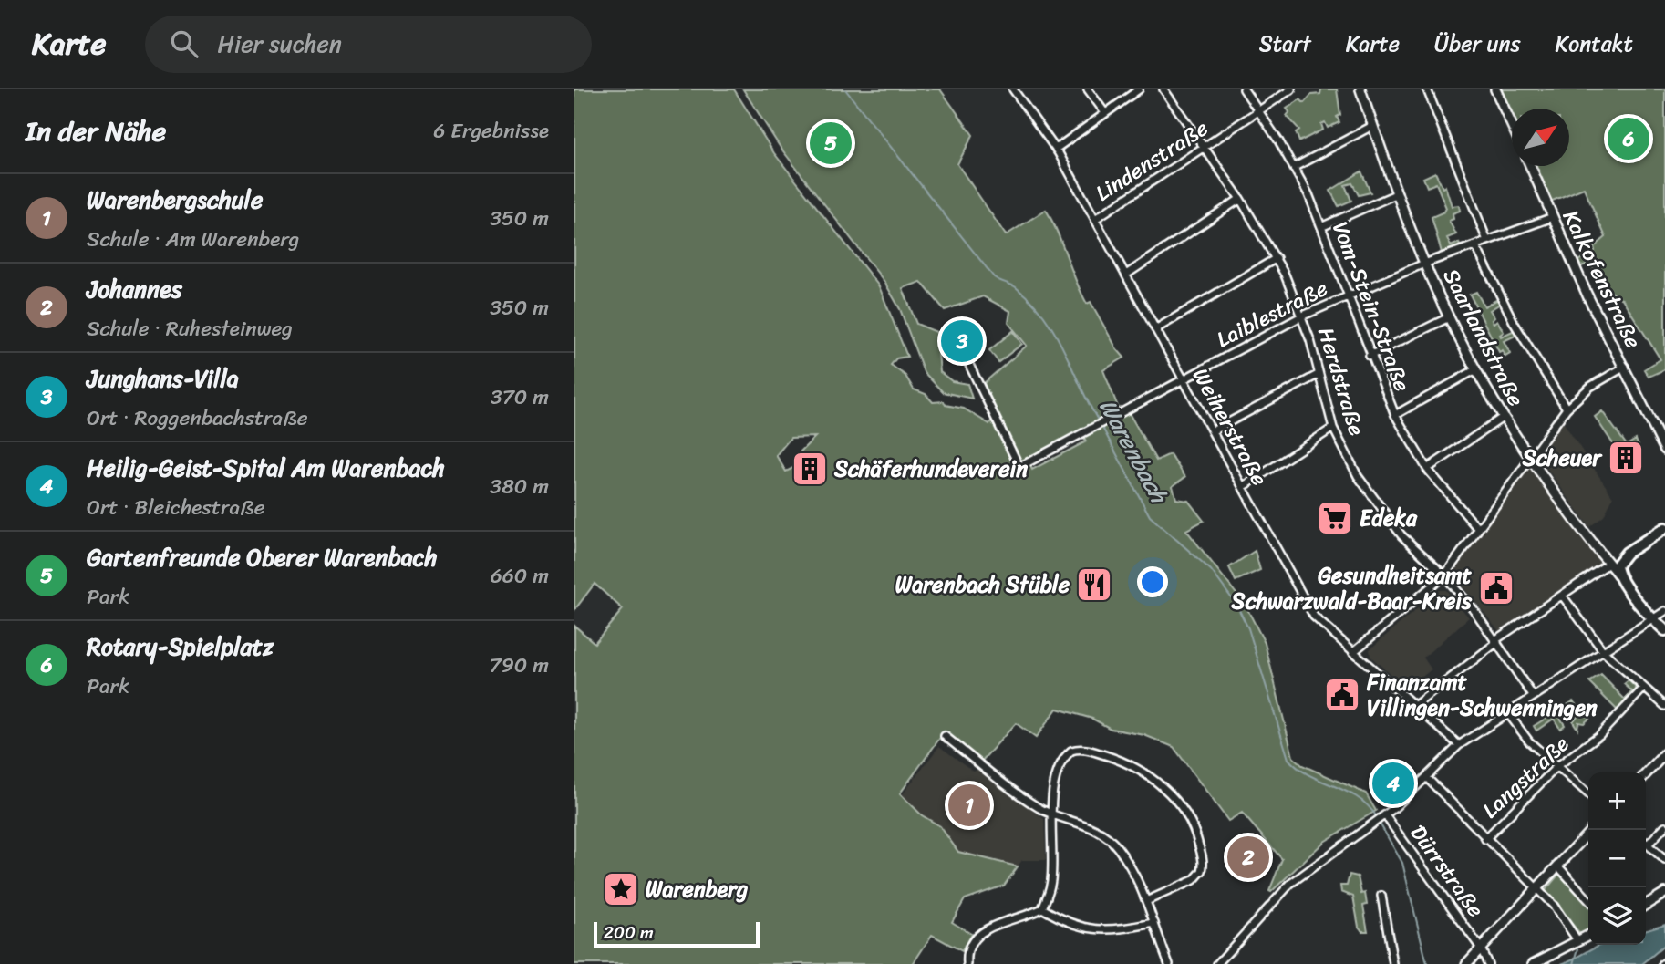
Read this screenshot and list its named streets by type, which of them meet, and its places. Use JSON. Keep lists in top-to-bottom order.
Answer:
{
  "streets": {
    "street": [
      "Lindenstraße",
      "Kalkofenstraße",
      "Vom-Stein-Straße",
      "Laiblestraße",
      "Saarlandstraße",
      "Herdstraße",
      "Weiherstraße",
      "Langstraße",
      "Dürrstraße"
    ]
  },
  "crossings": [
    ["Lindenstraße", "Vom-Stein-Straße"],
    ["Lindenstraße", "Herdstraße"],
    ["Lindenstraße", "Weiherstraße"],
    ["Kalkofenstraße", "Laiblestraße"],
    ["Vom-Stein-Straße", "Laiblestraße"],
    ["Laiblestraße", "Saarlandstraße"],
    ["Laiblestraße", "Herdstraße"],
    ["Laiblestraße", "Weiherstraße"]
  ],
  "water": ["Warenbach"],
  "places": {
    "building": ["Scheuer", "Schäferhundeverein"],
    "supermarket": ["Edeka"],
    "restaurant": ["Warenbach Stüble"],
    "public building": ["Gesundheitsamt Schwarzwald-Baar-Kreis", "Finanzamt Villingen-Schwenningen"],
    "place": ["Warenberg"]
  },
  "scale_bar": "200 m",
  "north": "top right",
  "page": {
    "header": "Karte",
    "search": "Hier suchen",
    "nav": [
      "Start",
      "Karte",
      "Über uns",
      "Kontakt"
    ],
    "heading": ["In der Nähe", "6 Ergebnisse"],
    "pins": [
      "6",
      "5",
      "3",
      "4",
      "1",
      "2"
    ],
    "list": [
      {
        "mark": "1",
        "name": "Warenbergschule",
        "note": "Schule · Am Warenberg",
        "value": "350 m"
      },
      {
        "mark": "2",
        "name": "Johannes",
        "note": "Schule · Ruhesteinweg",
        "value": "350 m"
      },
      {
        "mark": "3",
        "name": "Junghans-Villa",
        "note": "Ort · Roggenbachstraße",
        "value": "370 m"
      },
      {
        "mark": "4",
        "name": "Heilig-Geist-Spital Am Warenbach",
        "note": "Ort · Bleichestraße",
        "value": "380 m"
      },
      {
        "mark": "5",
        "name": "Gartenfreunde Oberer Warenbach",
        "note": "Park",
        "value": "660 m"
      },
      {
        "mark": "6",
        "name": "Rotary-Spielplatz",
        "note": "Park",
        "value": "790 m"
      }
    ],
    "map_buttons": ["+", "−"],
    "scale": "200 m"
  }
}
